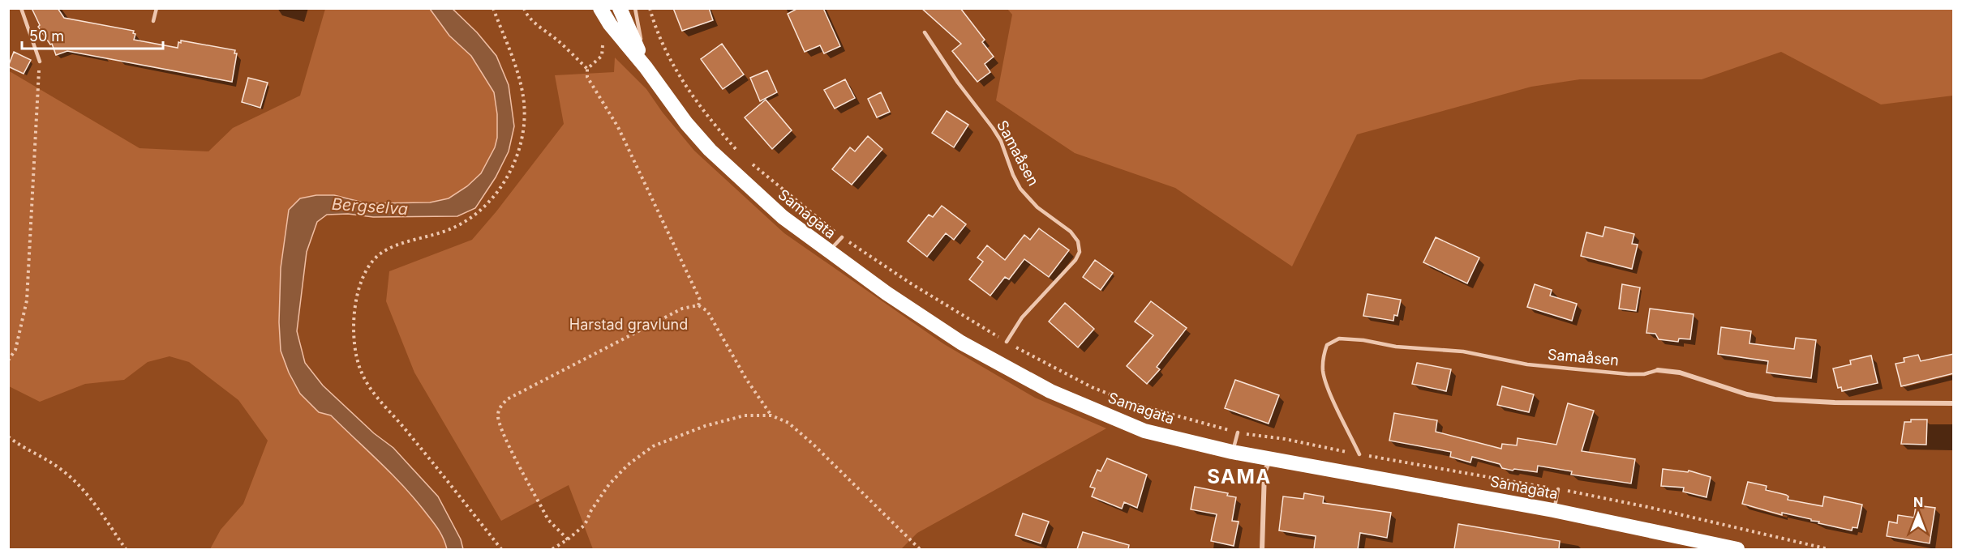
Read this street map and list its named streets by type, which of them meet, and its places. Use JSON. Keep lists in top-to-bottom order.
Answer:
{
  "streets": {
    "highway": ["Samagata"],
    "street": ["Samaåsen"]
  },
  "districts": ["SAMA"],
  "water": ["Bergselva"],
  "parks": ["Harstad gravlund"],
  "scale_bar": "50 m",
  "north": "top"
}
